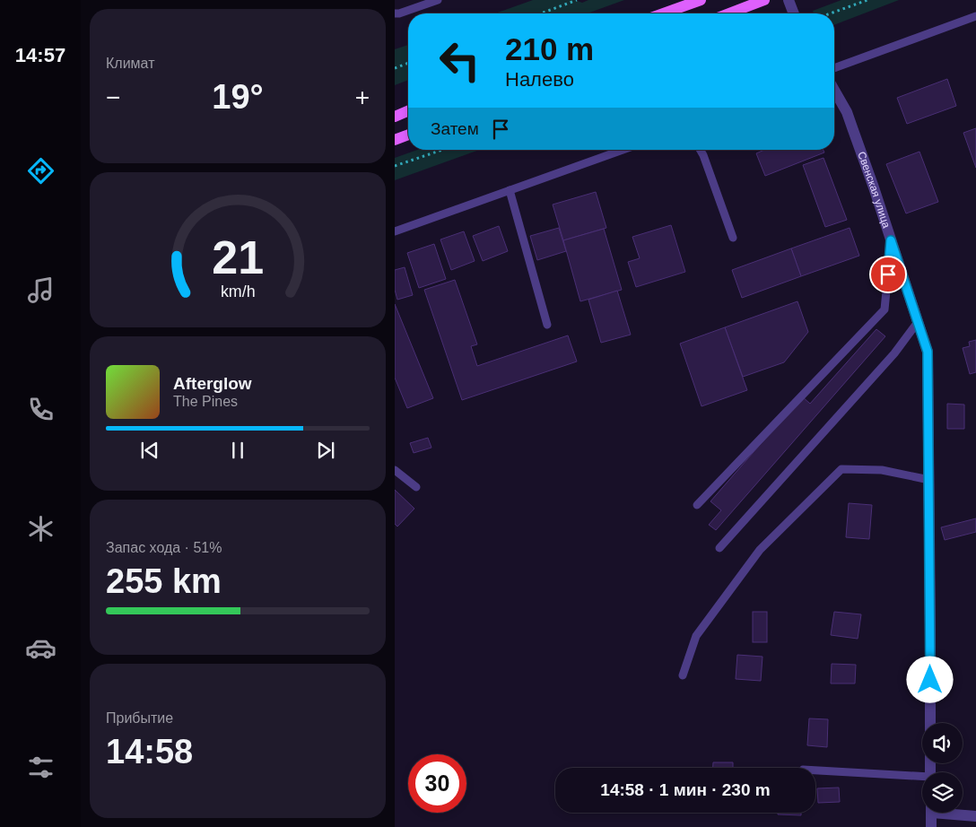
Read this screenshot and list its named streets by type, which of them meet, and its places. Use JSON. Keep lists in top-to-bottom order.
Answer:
{
  "streets": {
    "street": ["Свенская улица"]
  },
  "page": {
    "tabs": "14:57",
    "tile": [
      "Климат",
      ["Запас хода · 51%", "255 km"],
      ["Прибытие", "14:58"]
    ],
    "turn": ["210 m", "Налево"],
    "heat": ["−", "19°", "+"],
    "then": "Затем",
    "song": ["Afterglow", "The Pines"],
    "limit": "30",
    "trip": "14:58 · 1 мин · 230 m",
    "gauge": ["21", "km/h"]
  }
}
